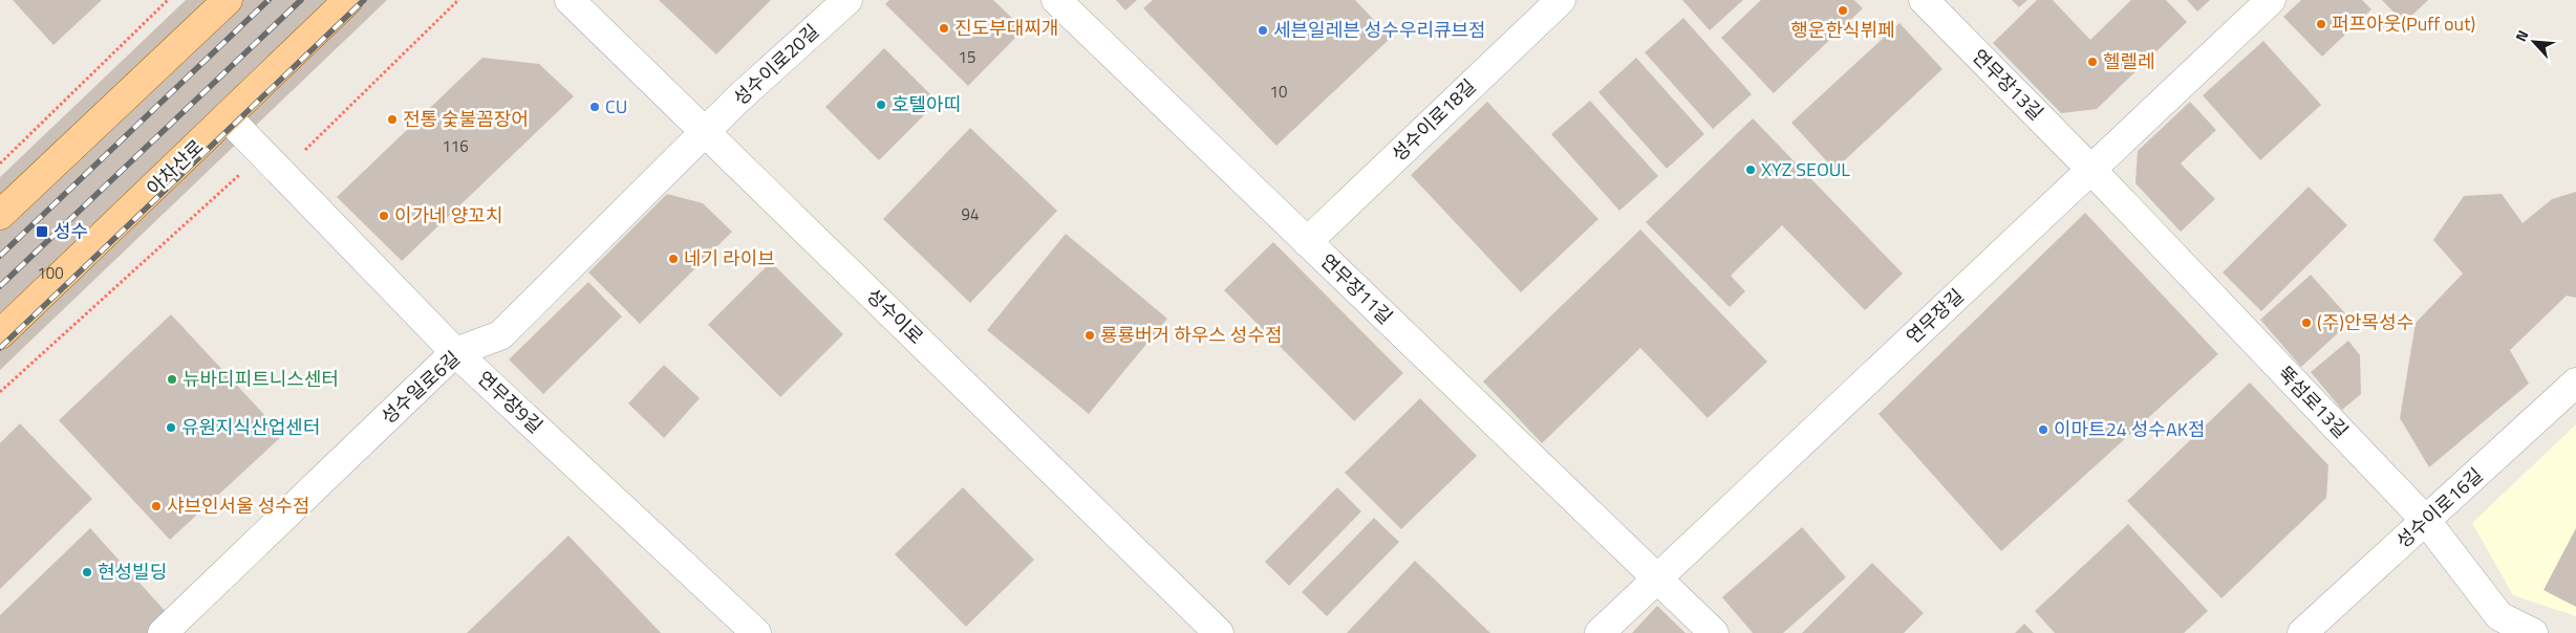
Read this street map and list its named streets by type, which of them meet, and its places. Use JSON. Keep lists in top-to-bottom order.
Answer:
{
  "streets": {
    "main road": ["아차산로"],
    "street": [
      "성수이로20길",
      "연무장13길",
      "성수이로18길",
      "연무장11길",
      "성수이로",
      "연무장길",
      "성수일로6길",
      "연무장9길",
      "뚝섬로13길",
      "성수이로16길"
    ]
  },
  "crossings": [
    ["성수이로20길", "성수이로"],
    ["성수이로20길", "성수일로6길"],
    ["연무장13길", "연무장길"],
    ["연무장13길", "뚝섬로13길"],
    ["성수이로18길", "연무장11길"],
    ["아차산로", "연무장9길"],
    ["연무장11길", "연무장길"],
    ["성수이로", "성수일로6길"],
    ["연무장길", "뚝섬로13길"],
    ["성수일로6길", "연무장9길"],
    ["뚝섬로13길", "성수이로16길"]
  ],
  "places": {
    "other": [
      "행운한식뷔페",
      "퍼프아웃(Puff out)",
      "진도부대찌개",
      "세븐일레븐 성수우리큐브점",
      "헬렐레",
      "호텔아띠",
      "CU",
      "전통 숯불꼼장어",
      "XYZ SEOUL",
      "이가네 양꼬치",
      "네기 라이브",
      "(주)안목성수",
      "룡룡버거 하우스 성수점",
      "뉴바디피트니스센터",
      "유원지식산업센터",
      "이마트24 성수AK점",
      "샤브인서울 성수점",
      "현성빌딩"
    ],
    "transit": ["성수"]
  },
  "house_numbers": [
    "15",
    "10",
    "116",
    "94",
    "100"
  ],
  "north": "top left"
}
